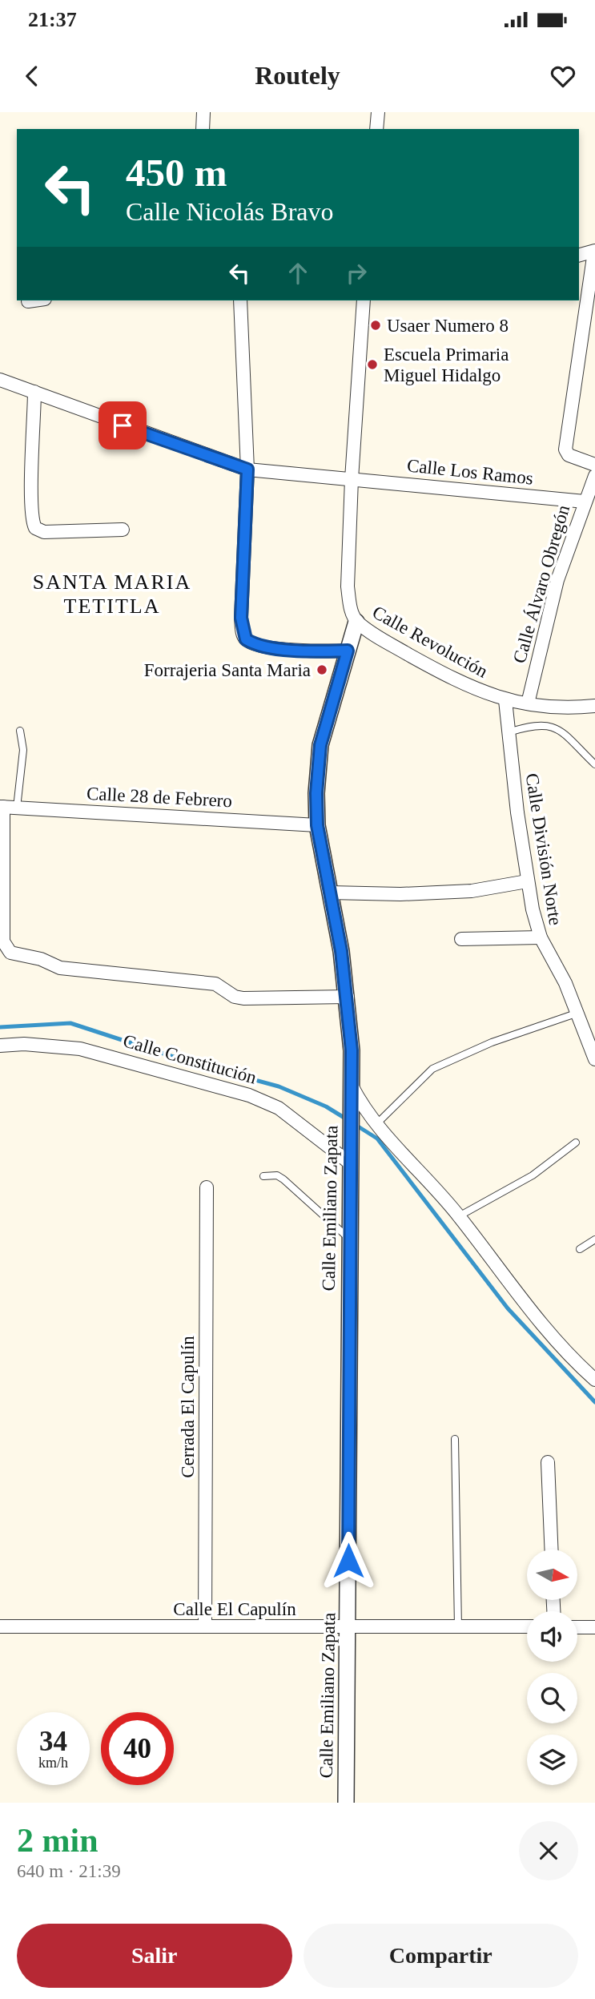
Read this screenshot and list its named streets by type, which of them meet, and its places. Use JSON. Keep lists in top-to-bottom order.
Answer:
{
  "streets": {
    "street": [
      "Calle Los Ramos",
      "Calle Álvaro Obregón",
      "Calle Revolución",
      "Calle 28 de Febrero",
      "Calle División Norte",
      "Calle Constitución",
      "Calle Emiliano Zapata",
      "Cerrada El Capulín",
      "Calle El Capulín"
    ]
  },
  "crossings": [
    ["Calle Los Ramos", "Calle Álvaro Obregón"],
    ["Calle Los Ramos", "Calle Revolución"],
    ["Calle Álvaro Obregón", "Calle Revolución"],
    ["Calle Revolución", "Calle División Norte"],
    ["Calle Revolución", "Calle Emiliano Zapata"],
    ["Calle 28 de Febrero", "Calle Emiliano Zapata"],
    ["Calle Constitución", "Calle Emiliano Zapata"],
    ["Calle Emiliano Zapata", "Calle El Capulín"],
    ["Cerrada El Capulín", "Calle El Capulín"]
  ],
  "districts": ["SANTA MARIA TETITLA"],
  "places": ["Usaer Numero 8", "Escuela Primaria Miguel Hidalgo", "Forrajeria Santa Maria"],
  "north": "right",
  "page": {
    "status": "21:37",
    "header": "Routely",
    "turn": ["450 m", "Calle Nicolás Bravo"],
    "speed": "34 km/h",
    "limit": "40",
    "heading": ["2 min", "640 m · 21:39"],
    "buttons": ["Salir", "Compartir"]
  }
}
